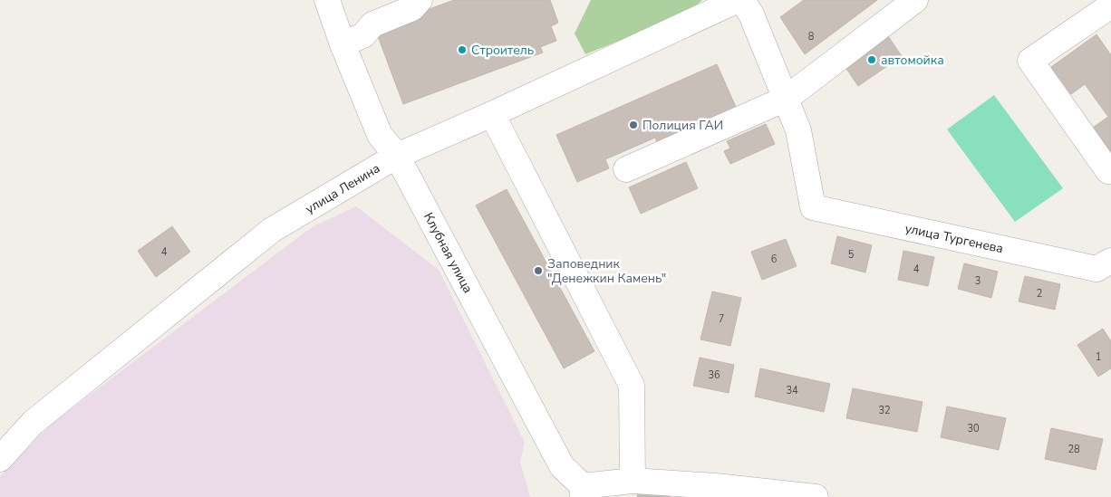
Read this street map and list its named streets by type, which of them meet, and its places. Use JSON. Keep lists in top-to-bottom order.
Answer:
{
  "streets": {
    "street": ["улица Ленина", "улица Тургенева", "Клубная улица"]
  },
  "crossings": [
    ["улица Ленина", "Клубная улица"]
  ],
  "places": [
    "Строитель",
    "автомойка",
    "Полиция ГАИ",
    "Заповедник \"Денежкин Камень\""
  ],
  "house_numbers": [
    "8",
    "4",
    "5",
    "6",
    "4",
    "3",
    "2",
    "7",
    "1",
    "36",
    "34",
    "32",
    "30",
    "28"
  ]
}
